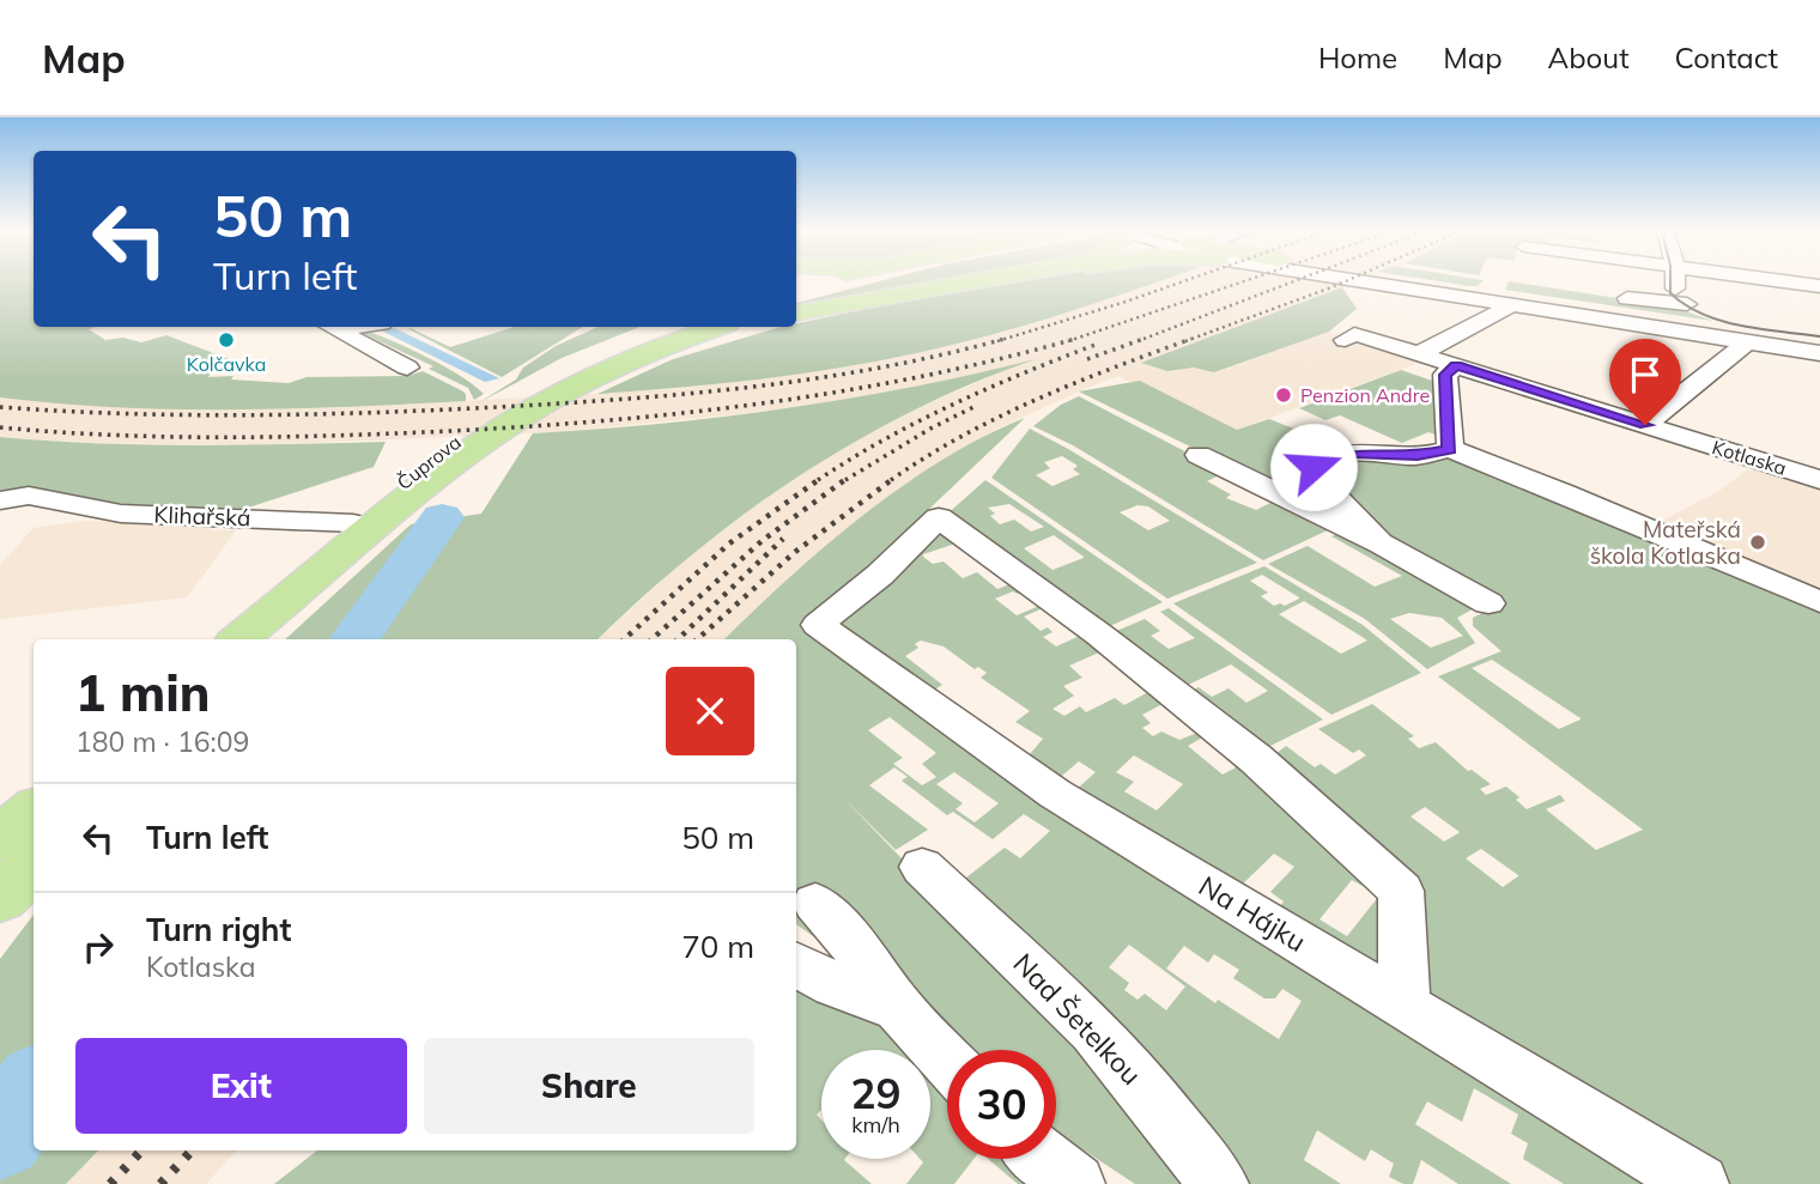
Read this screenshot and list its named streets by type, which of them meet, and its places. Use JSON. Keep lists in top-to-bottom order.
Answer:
{
  "streets": {
    "main road": ["Čuprova"],
    "street": [
      "Kotlaska",
      "Klihařská",
      "Na Hájku",
      "Nad Šetelkou"
    ]
  },
  "crossings": [
    ["Čuprova", "Klihařská"]
  ],
  "places": ["Kolčavka", "Penzion Andre", "Mateřská škola Kotlaska"],
  "page": {
    "header": "Map",
    "nav": [
      "Home",
      "Map",
      "About",
      "Contact"
    ],
    "turn": ["50 m", "Turn left"],
    "heading": ["1 min", "180 m · 16:09"],
    "list": [
      {
        "name": "Turn left",
        "value": "50 m"
      },
      {
        "name": "Turn right",
        "note": "Kotlaska",
        "value": "70 m"
      }
    ],
    "buttons": ["Exit", "Share"],
    "speed": "29 km/h",
    "limit": "30"
  }
}
